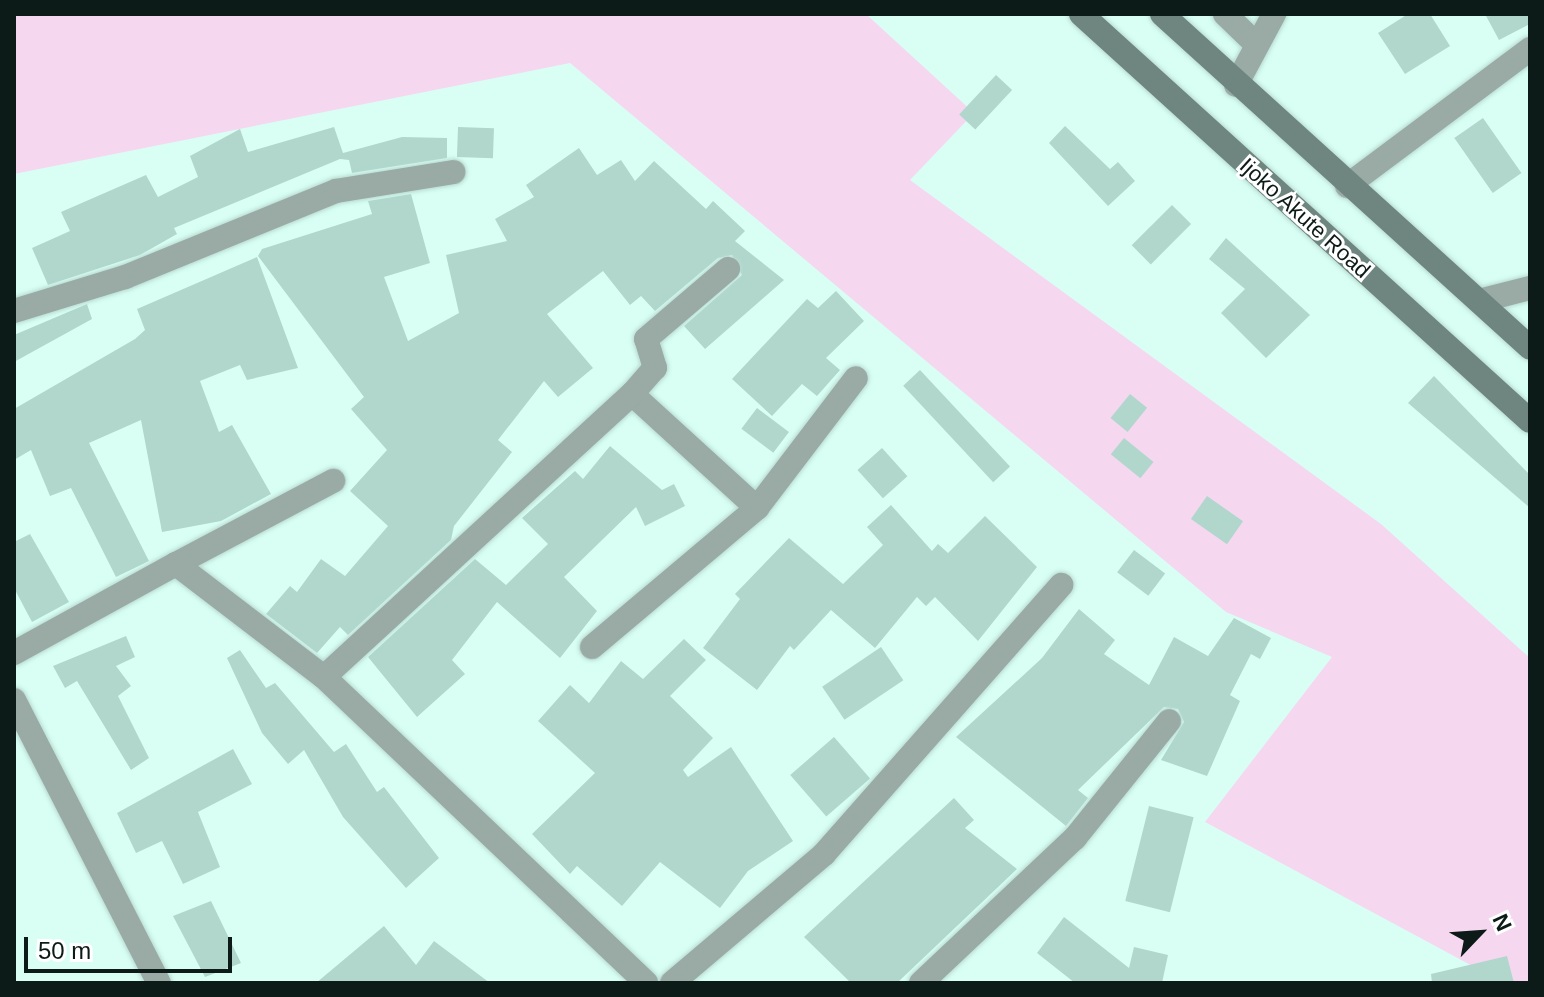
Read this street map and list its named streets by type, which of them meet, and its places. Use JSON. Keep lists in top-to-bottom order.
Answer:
{
  "streets": {
    "main road": ["Ijoko Akute Road"]
  },
  "scale_bar": "50 m",
  "north": "top right"
}
